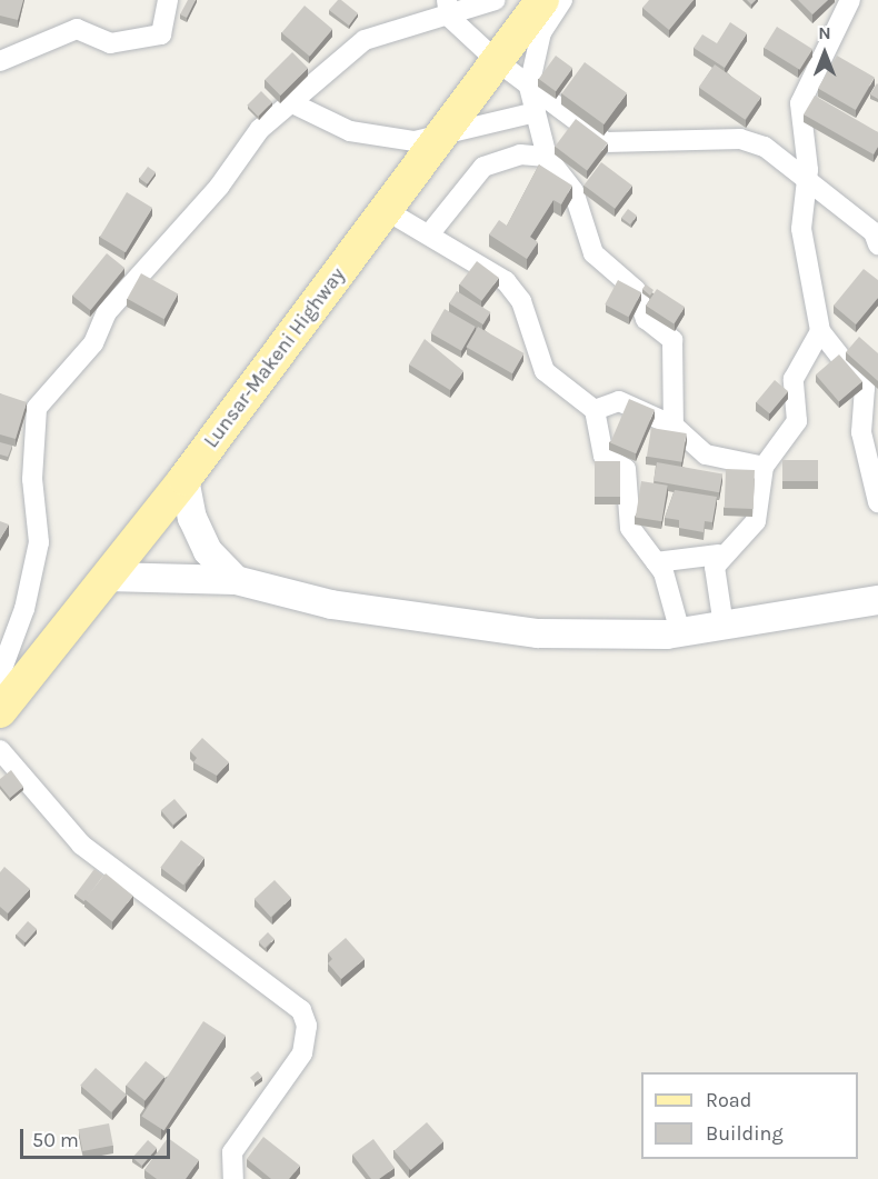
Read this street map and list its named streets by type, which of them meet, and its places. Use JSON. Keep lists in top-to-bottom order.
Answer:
{
  "streets": {
    "main road": ["Lunsar-Makeni Highway"]
  },
  "legend": ["Road", "Building"],
  "scale_bar": "50 m",
  "north": "top"
}
